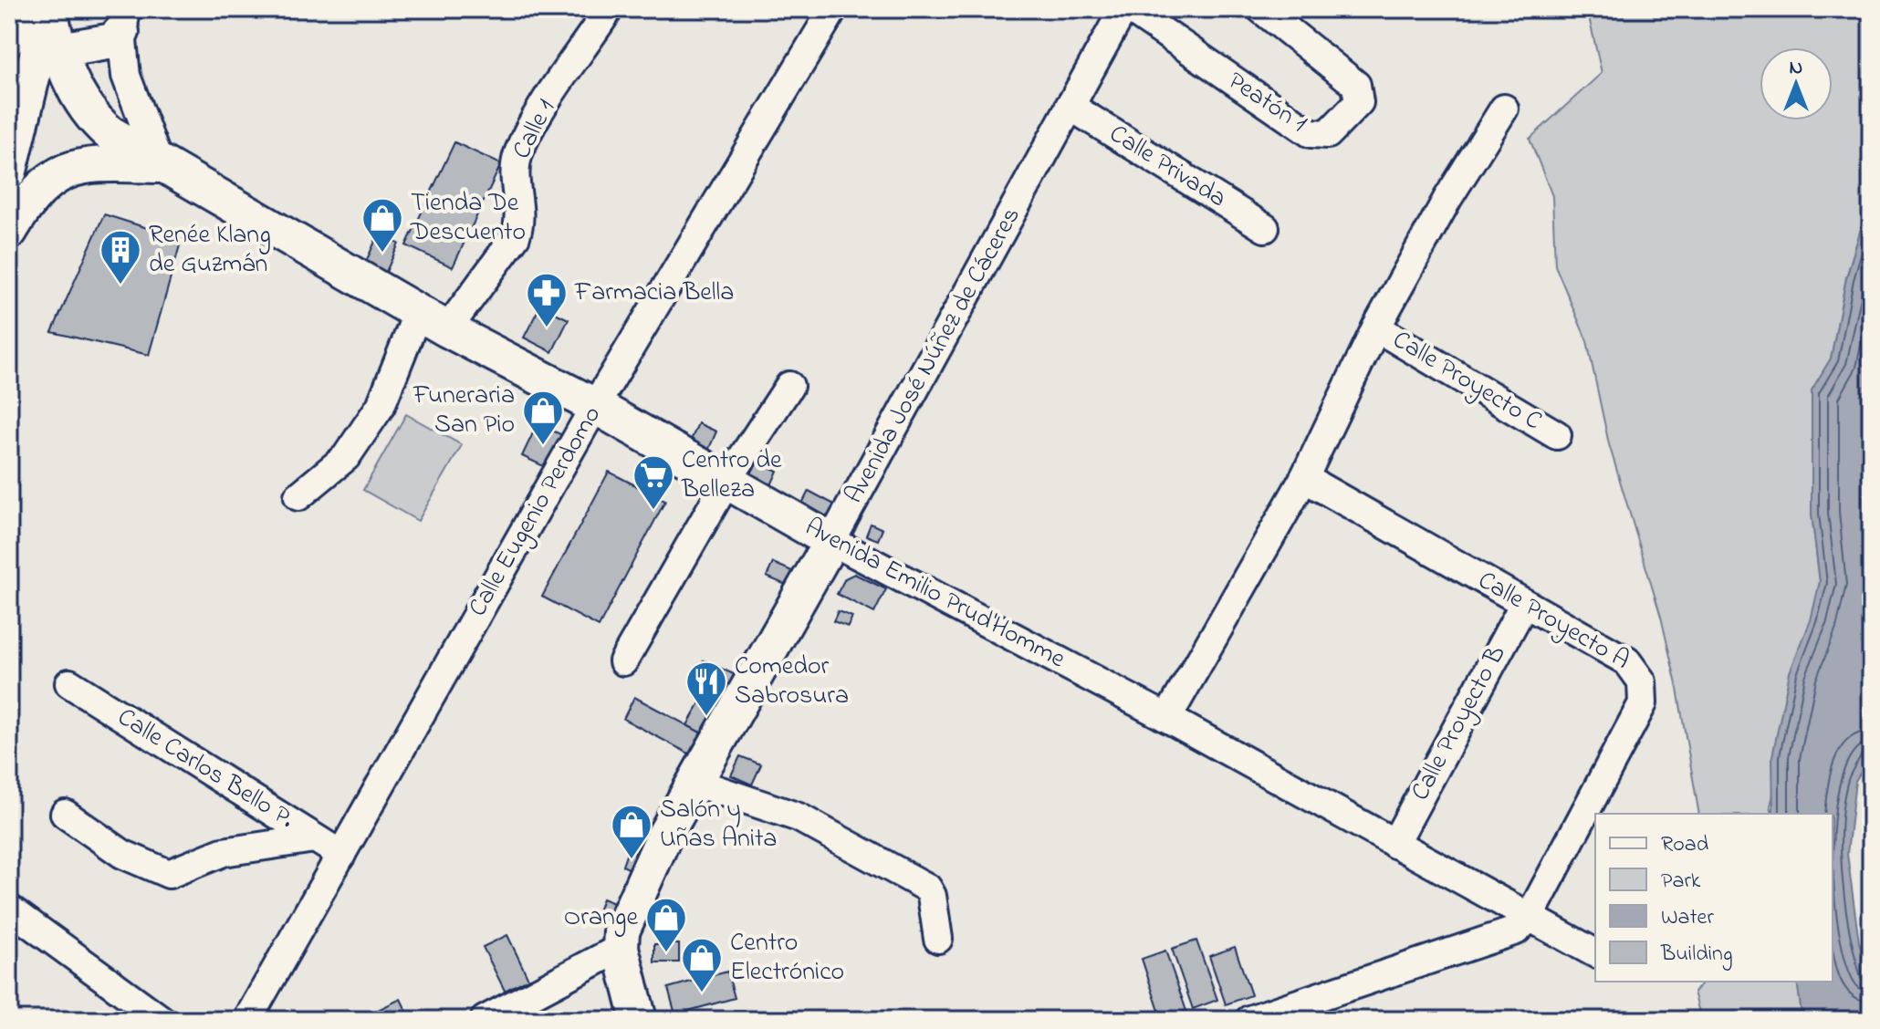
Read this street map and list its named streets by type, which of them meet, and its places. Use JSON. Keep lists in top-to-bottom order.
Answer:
{
  "streets": {
    "main road": ["Avenida José Núñez de Cáceres", "Avenida Emilio Prud'Homme"],
    "street": [
      "Peatón 1",
      "Calle 1",
      "Calle Privada",
      "Calle Proyecto C",
      "Calle Eugenio Perdomo",
      "Calle Proyecto A",
      "Calle Proyecto B",
      "Calle Carlos Bello P."
    ]
  },
  "crossings": [
    ["Calle 1", "Avenida Emilio Prud'Homme"],
    ["Calle Privada", "Avenida José Núñez de Cáceres"],
    ["Avenida José Núñez de Cáceres", "Avenida Emilio Prud'Homme"],
    ["Calle Eugenio Perdomo", "Avenida Emilio Prud'Homme"],
    ["Calle Eugenio Perdomo", "Calle Carlos Bello P."],
    ["Avenida Emilio Prud'Homme", "Calle Proyecto A"],
    ["Avenida Emilio Prud'Homme", "Calle Proyecto B"],
    ["Calle Proyecto A", "Calle Proyecto B"]
  ],
  "places": {
    "shop": [
      "Tienda De Descuento",
      "Funeraria San Pio",
      "Salón y Uñas Anita",
      "Orange",
      "Centro Electrónico"
    ],
    "building": ["Renée Klang de Guzmán"],
    "pharmacy": ["Farmacia Bella"],
    "supermarket": ["Centro de Belleza"],
    "restaurant": ["Comedor Sabrosura"]
  },
  "legend": [
    "Road",
    "Park",
    "Water",
    "Building"
  ],
  "north": "top"
}
